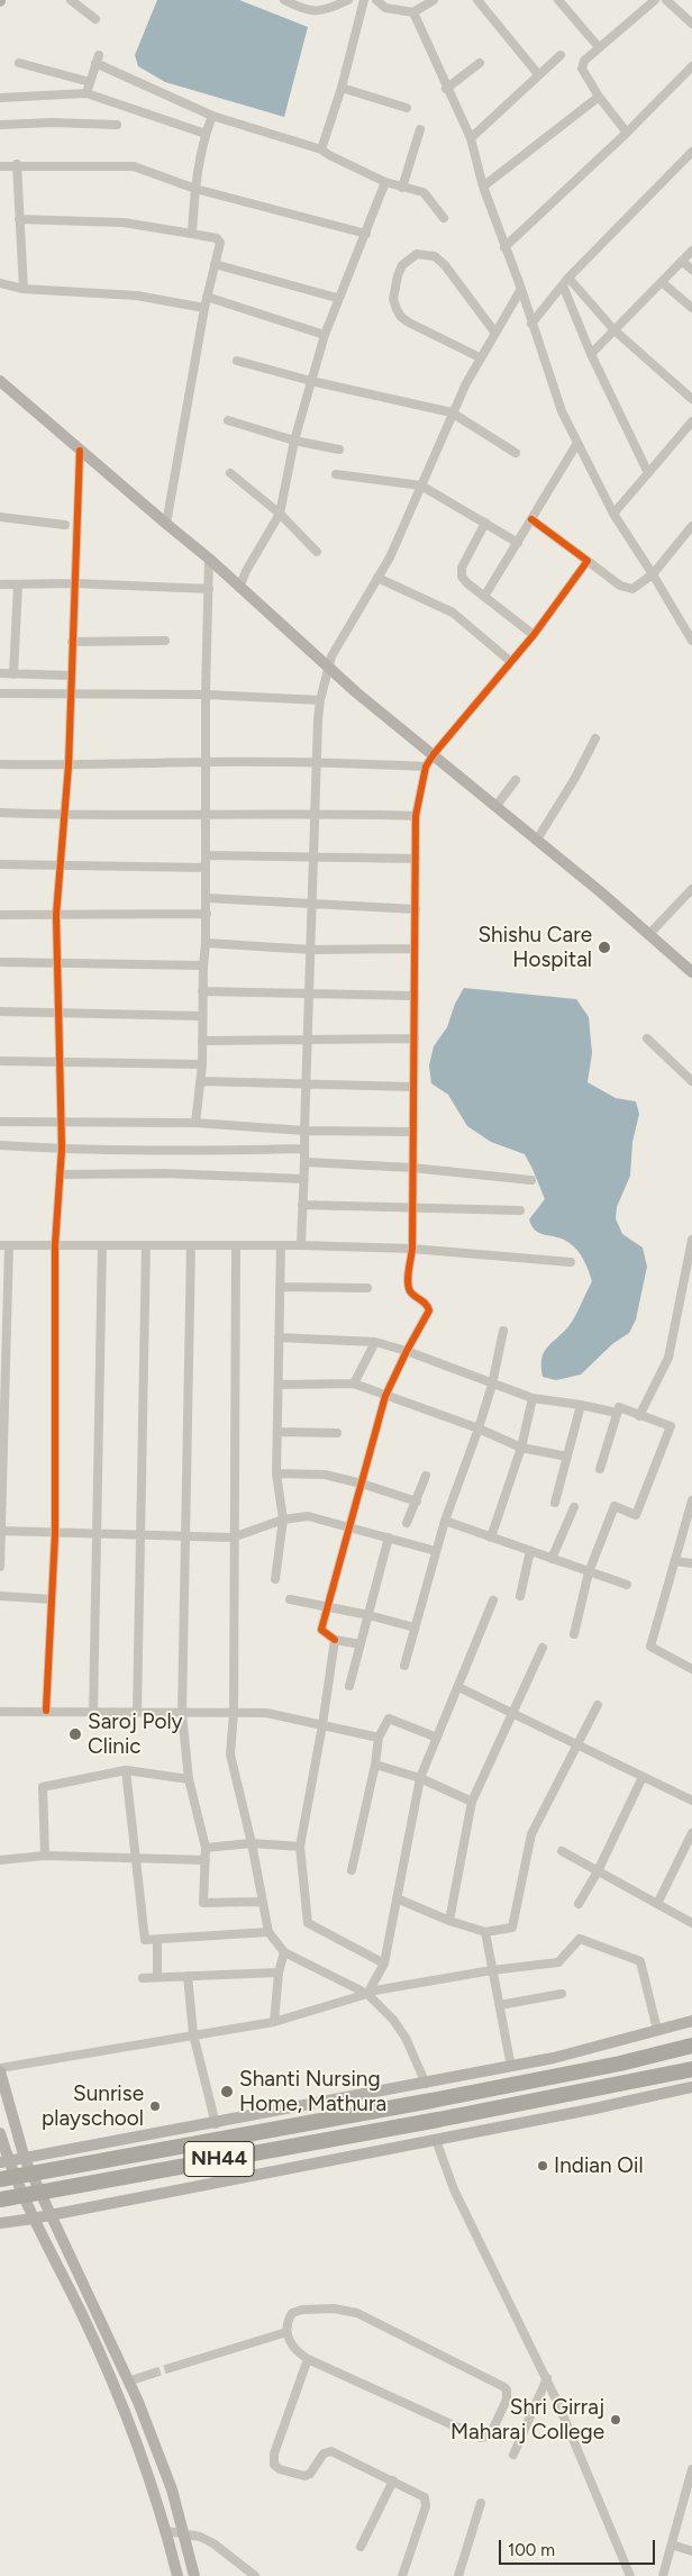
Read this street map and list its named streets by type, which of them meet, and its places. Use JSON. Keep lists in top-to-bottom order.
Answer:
{
  "streets": {
    "highway": ["NH44"]
  },
  "places": [
    "Shishu Care Hospital",
    "Saroj Poly Clinic",
    "Shanti Nursing Home, Mathura",
    "Sunrise playschool",
    "Indian Oil",
    "Shri Girraj Maharaj College"
  ],
  "scale_bar": "100 m"
}
